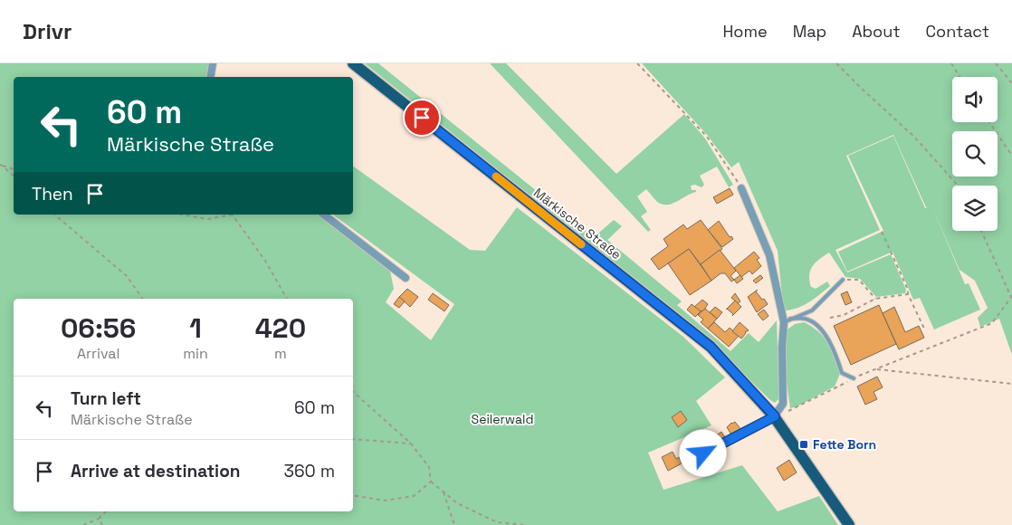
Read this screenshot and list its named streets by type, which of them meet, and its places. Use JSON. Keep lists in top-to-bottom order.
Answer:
{
  "streets": {
    "main road": ["Märkische Straße"]
  },
  "parks": ["Seilerwald"],
  "places": {
    "transit": ["Fette Born"]
  },
  "page": {
    "header": "Drivr",
    "nav": [
      "Home",
      "Map",
      "About",
      "Contact"
    ],
    "turn": ["60 m", "Märkische Straße"],
    "then": "Then",
    "eta": [
      "06:56",
      "Arrival",
      "1",
      "min",
      "420",
      "m"
    ],
    "list": [
      {
        "name": "Turn left",
        "note": "Märkische Straße",
        "value": "60 m"
      },
      {
        "name": "Arrive at destination",
        "value": "360 m"
      }
    ]
  }
}
